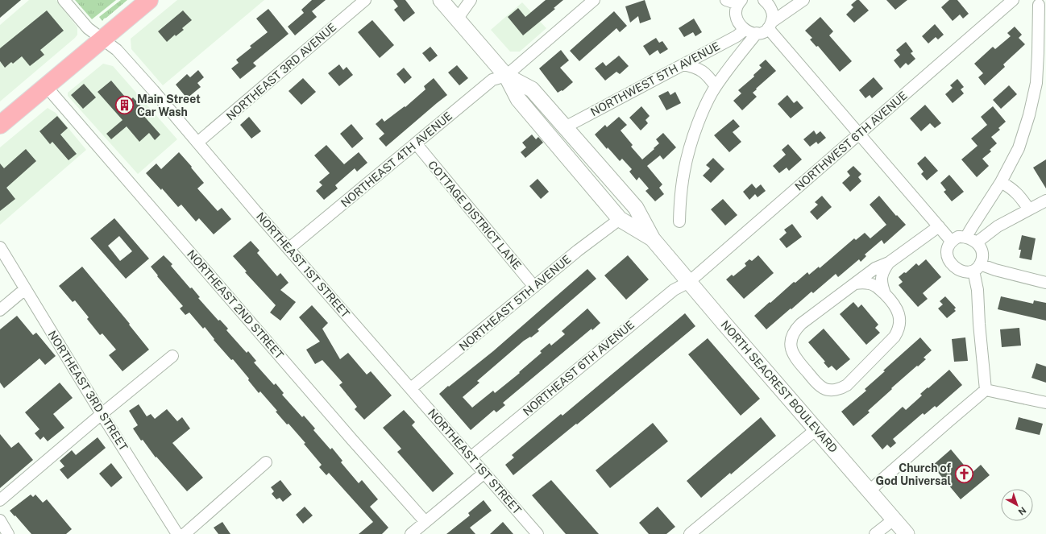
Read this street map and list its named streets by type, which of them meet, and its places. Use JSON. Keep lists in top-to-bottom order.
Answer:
{
  "streets": {
    "street": [
      "NORTHEAST 3RD AVENUE",
      "NORTHWEST 5TH AVENUE",
      "NORTHWEST 6TH AVENUE",
      "NORTHEAST 4TH AVENUE",
      "COTTAGE DISTRICT LANE",
      "NORTHEAST 1ST STREET",
      "NORTHEAST 5TH AVENUE",
      "NORTHEAST 2ND STREET",
      "NORTHEAST 6TH AVENUE",
      "NORTH SEACREST BOULEVARD",
      "NORTHEAST 3RD STREET"
    ]
  },
  "crossings": [
    ["NORTHEAST 3RD AVENUE", "NORTHEAST 1ST STREET"],
    ["NORTHWEST 5TH AVENUE", "NORTH SEACREST BOULEVARD"],
    ["NORTHWEST 6TH AVENUE", "NORTHEAST 6TH AVENUE"],
    ["NORTHWEST 6TH AVENUE", "NORTH SEACREST BOULEVARD"],
    ["NORTHEAST 4TH AVENUE", "COTTAGE DISTRICT LANE"],
    ["NORTHEAST 4TH AVENUE", "NORTHEAST 1ST STREET"],
    ["NORTHEAST 4TH AVENUE", "NORTH SEACREST BOULEVARD"],
    ["COTTAGE DISTRICT LANE", "NORTHEAST 5TH AVENUE"],
    ["NORTHEAST 1ST STREET", "NORTHEAST 5TH AVENUE"],
    ["NORTHEAST 1ST STREET", "NORTHEAST 6TH AVENUE"],
    ["NORTHEAST 5TH AVENUE", "NORTH SEACREST BOULEVARD"],
    ["NORTHEAST 6TH AVENUE", "NORTH SEACREST BOULEVARD"]
  ],
  "places": {
    "building": ["Main Street Car Wash"],
    "church": ["Church of God Universal"]
  },
  "north": "bottom right"
}
